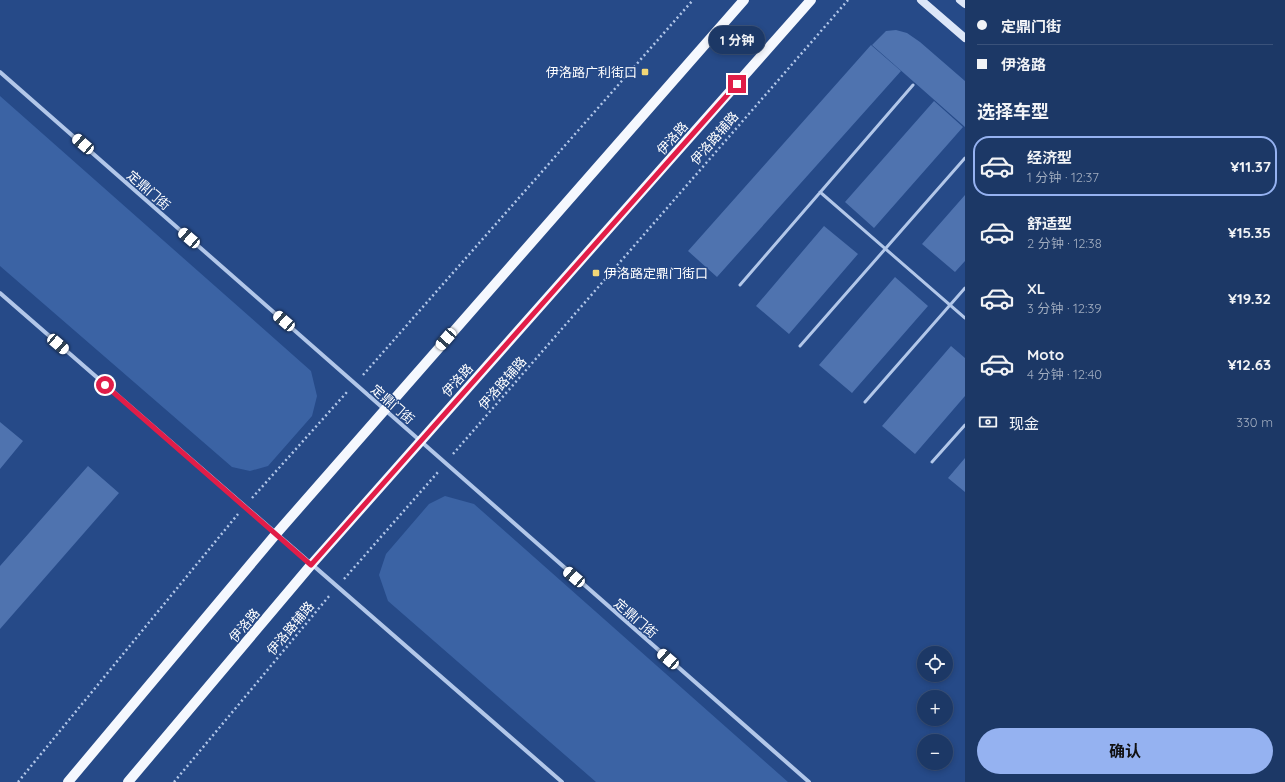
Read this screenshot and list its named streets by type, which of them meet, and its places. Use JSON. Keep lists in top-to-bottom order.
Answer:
{
  "streets": {
    "main road": ["伊洛路"],
    "street": ["定鼎门街"],
    "path": ["伊洛路辅路"]
  },
  "crossings": [
    ["伊洛路", "定鼎门街"],
    ["伊洛路辅路", "定鼎门街"]
  ],
  "places": {
    "transit": ["伊洛路广利街口", "伊洛路定鼎门街口"]
  },
  "page": {
    "banner": ["定鼎门街", "伊洛路"],
    "bubble": "1 分钟",
    "heading": "选择车型",
    "list": [
      {
        "name": "经济型",
        "note": "1 分钟 · 12:37",
        "value": "¥11.37"
      },
      {
        "name": "舒适型",
        "note": "2 分钟 · 12:38",
        "value": "¥15.35"
      },
      {
        "name": "XL",
        "note": "3 分钟 · 12:39",
        "value": "¥19.32"
      },
      {
        "name": "Moto",
        "note": "4 分钟 · 12:40",
        "value": "¥12.63"
      }
    ],
    "pay": ["现金", "330 m"],
    "map_buttons": ["+", "−"],
    "buttons": "确认"
  }
}
